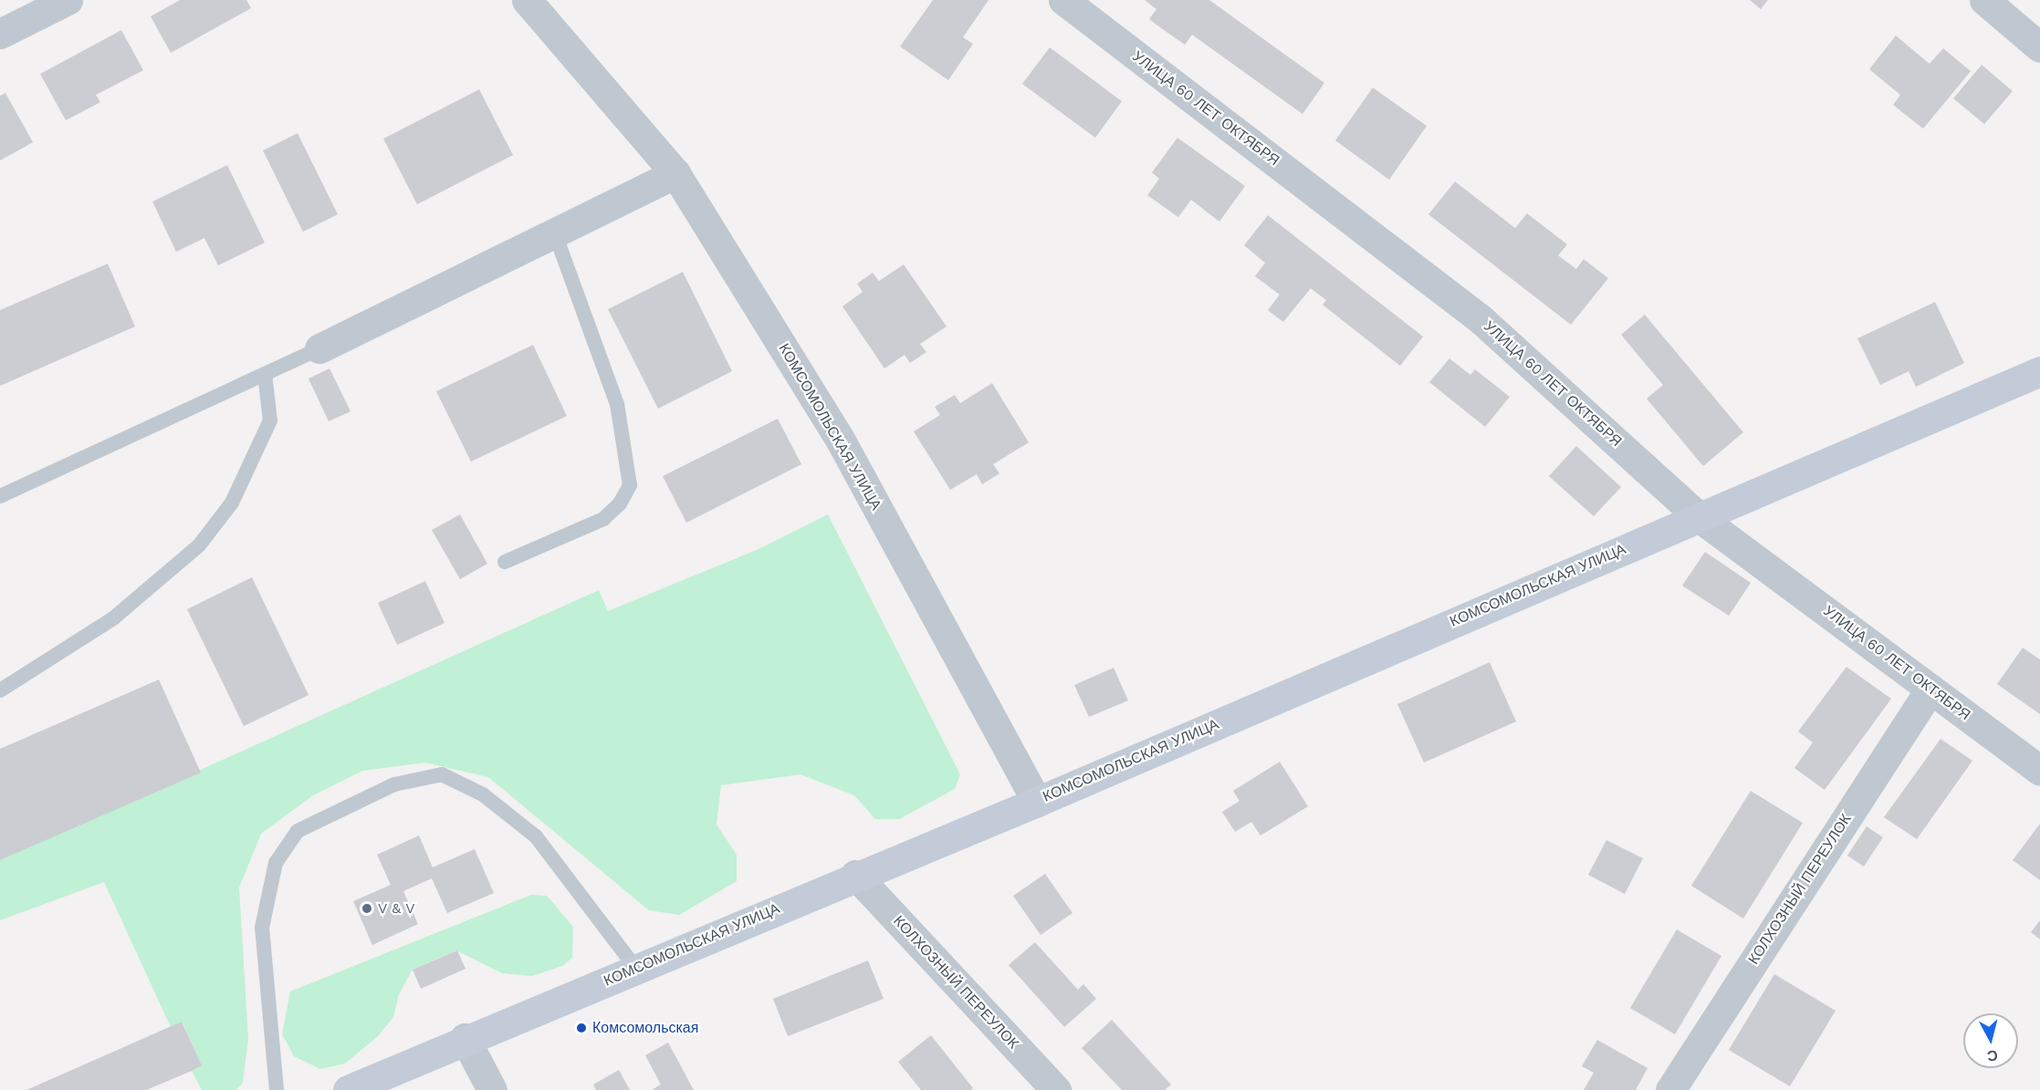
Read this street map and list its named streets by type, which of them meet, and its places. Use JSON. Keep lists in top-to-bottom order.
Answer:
{
  "streets": {
    "main road": ["КОМСОМОЛЬСКАЯ УЛИЦА"],
    "street": ["УЛИЦА 60 ЛЕТ ОКТЯБРЯ", "КОЛХОЗНЫЙ ПЕРЕУЛОК"]
  },
  "crossings": [
    ["УЛИЦА 60 ЛЕТ ОКТЯБРЯ", "КОМСОМОЛЬСКАЯ УЛИЦА"],
    ["УЛИЦА 60 ЛЕТ ОКТЯБРЯ", "КОЛХОЗНЫЙ ПЕРЕУЛОК"],
    ["КОМСОМОЛЬСКАЯ УЛИЦА", "КОЛХОЗНЫЙ ПЕРЕУЛОК"]
  ],
  "places": ["V & V", "Комсомольская"],
  "north": "bottom"
}
